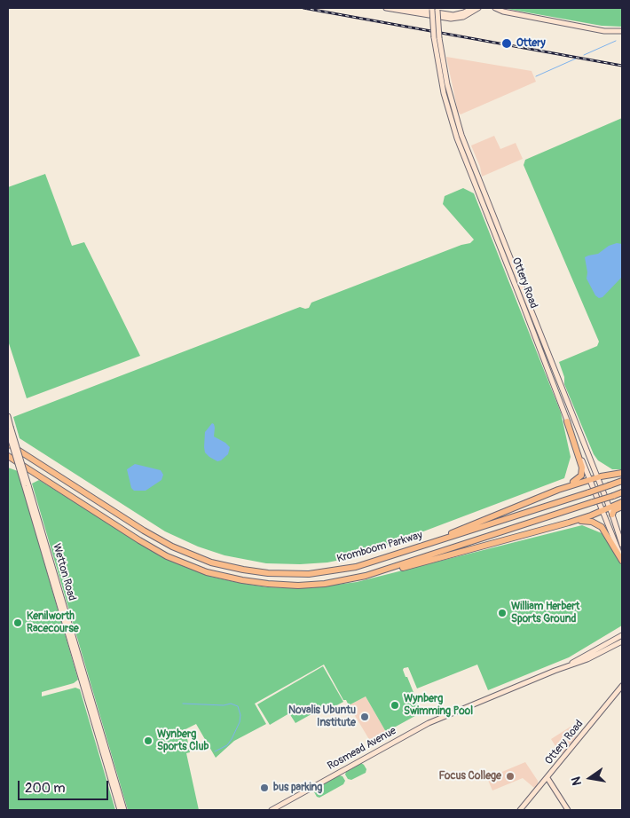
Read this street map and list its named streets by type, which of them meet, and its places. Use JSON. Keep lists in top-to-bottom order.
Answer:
{
  "streets": {
    "highway": ["Kromboom Parkway"],
    "main road": ["Ottery Road", "Wetton Road", "Rosmead Avenue"]
  },
  "places": [
    "Ottery",
    "William Herbert Sports Ground",
    "Kenilworth Racecourse",
    "Wynberg Swimming Pool",
    "Novalis Ubuntu Institute",
    "Wynberg Sports Club",
    "Focus College",
    "bus parking"
  ],
  "scale_bar": "200 m",
  "north": "left"
}
